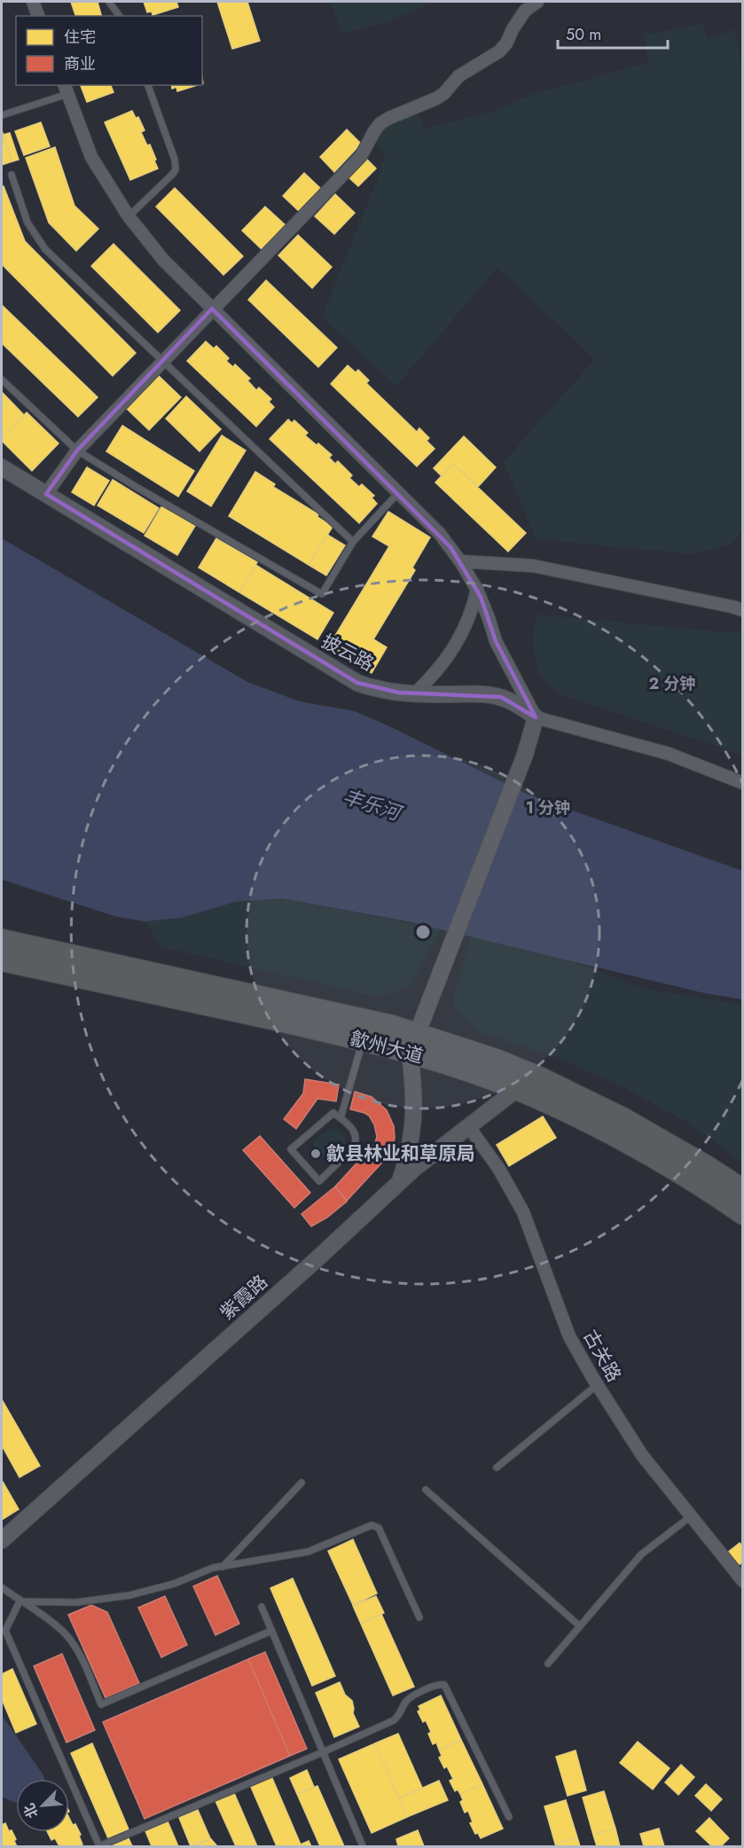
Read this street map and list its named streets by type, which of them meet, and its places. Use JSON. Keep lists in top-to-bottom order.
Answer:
{
  "streets": {
    "highway": ["歙州大道"],
    "street": ["披云路", "紫霞路", "古关路"]
  },
  "crossings": [
    ["歙州大道", "紫霞路"],
    ["紫霞路", "古关路"]
  ],
  "water": ["丰乐河"],
  "places": ["歙县林业和草原局"],
  "legend": ["住宅", "商业"],
  "scale_bar": "50 m",
  "north": "bottom left",
  "rings": ["2 分钟", "1 分钟"]
}
